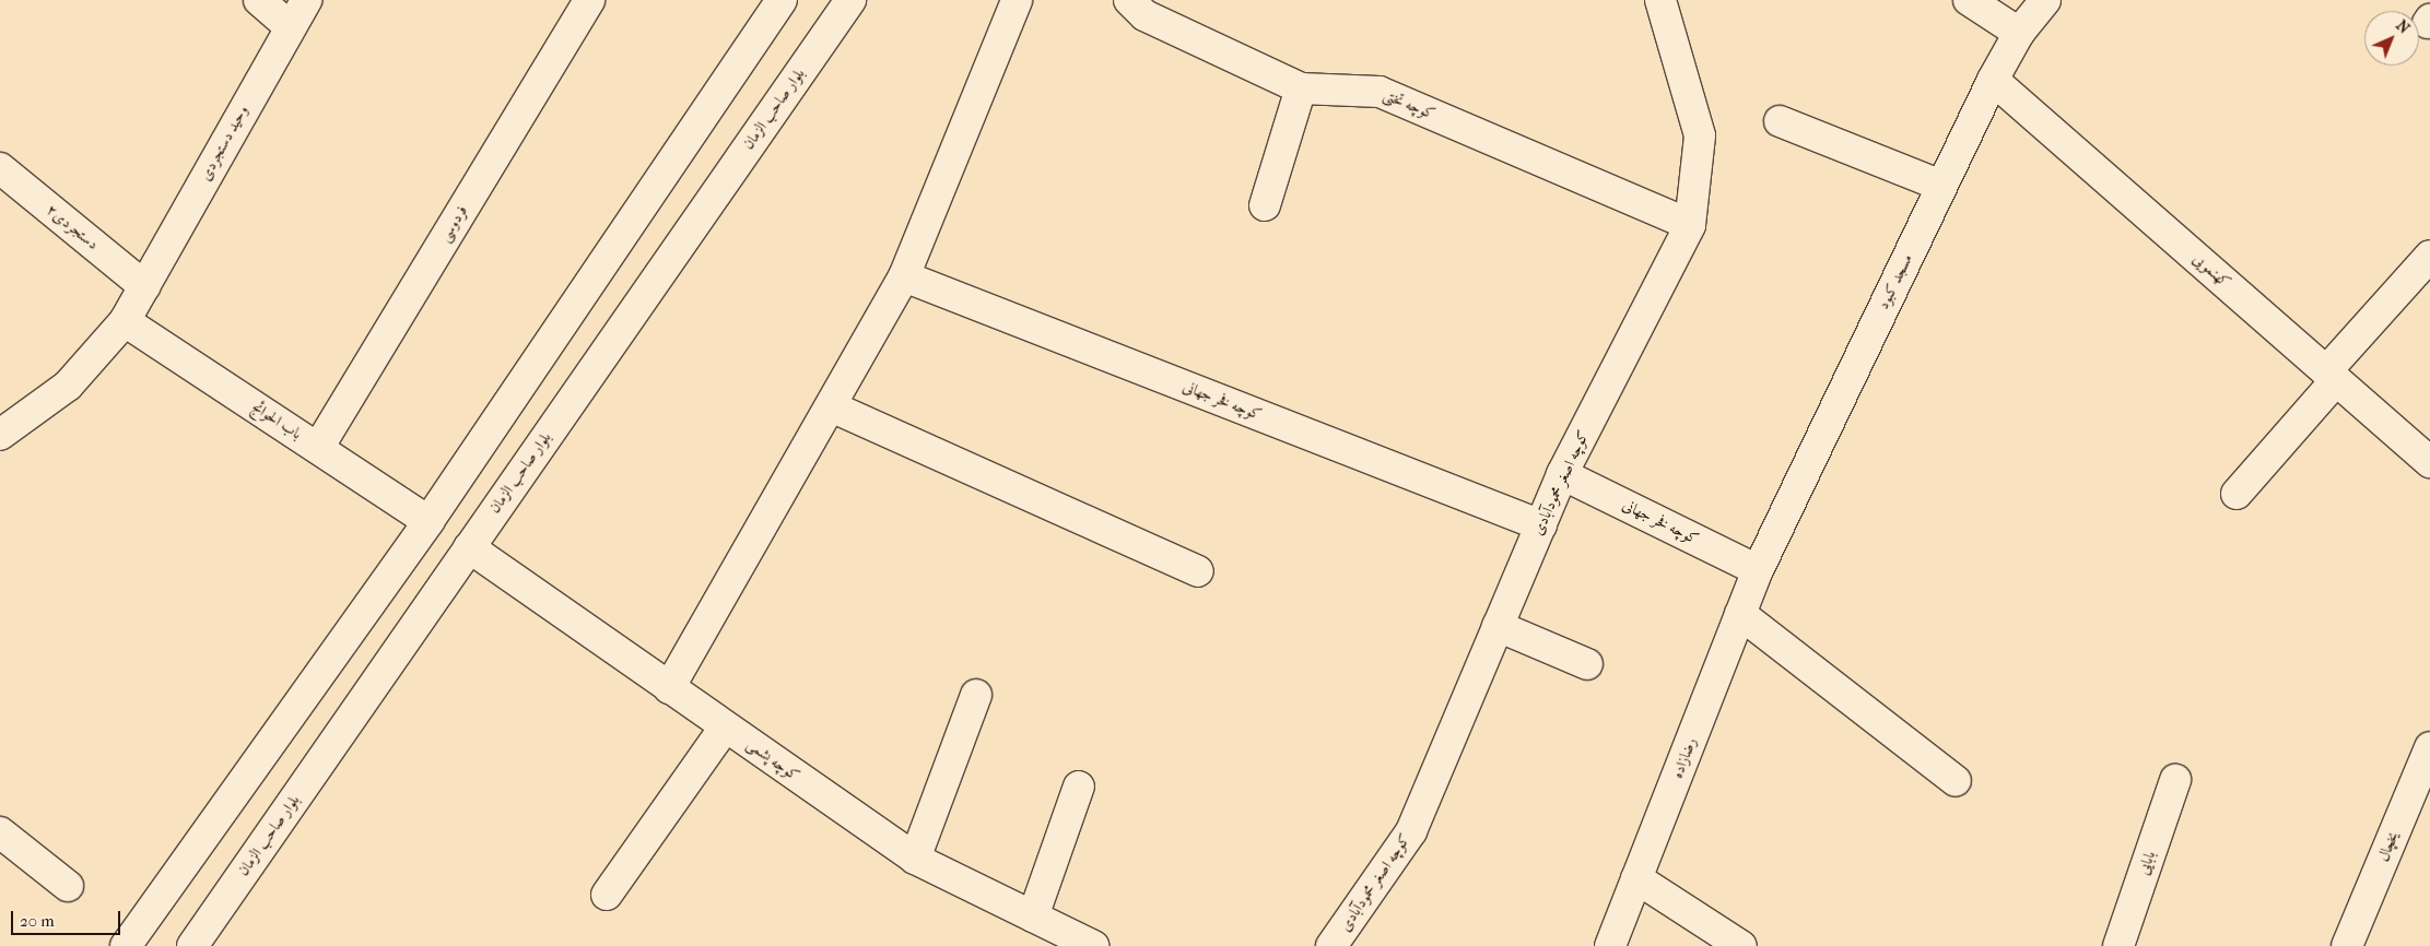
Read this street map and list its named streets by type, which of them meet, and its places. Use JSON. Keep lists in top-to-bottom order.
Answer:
{
  "streets": {
    "street": [
      "کوچه تختی",
      "بلوار صاحب الزمان",
      "وحید دستجردی",
      "فردوسی",
      "دستجردی۲",
      "کهنمویی",
      "مسجد کبود",
      "کوچه فخر جهانی",
      "باب الحوائج",
      "کوچه اصغر محمودآبادی",
      "رضازاده",
      "کوچه پشمی",
      "یخچال",
      "بابایی"
    ]
  },
  "crossings": [
    ["کوچه تختی", "کوچه اصغر محمودآبادی"],
    ["بلوار صاحب الزمان", "کوچه پشمی"],
    ["وحید دستجردی", "دستجردی۲"],
    ["وحید دستجردی", "باب الحوائج"],
    ["فردوسی", "باب الحوائج"],
    ["کهنمویی", "مسجد کبود"],
    ["مسجد کبود", "کوچه فخر جهانی"],
    ["مسجد کبود", "رضازاده"],
    ["کوچه فخر جهانی", "کوچه اصغر محمودآبادی"],
    ["کوچه فخر جهانی", "رضازاده"]
  ],
  "scale_bar": "20 m",
  "north": "top right"
}
